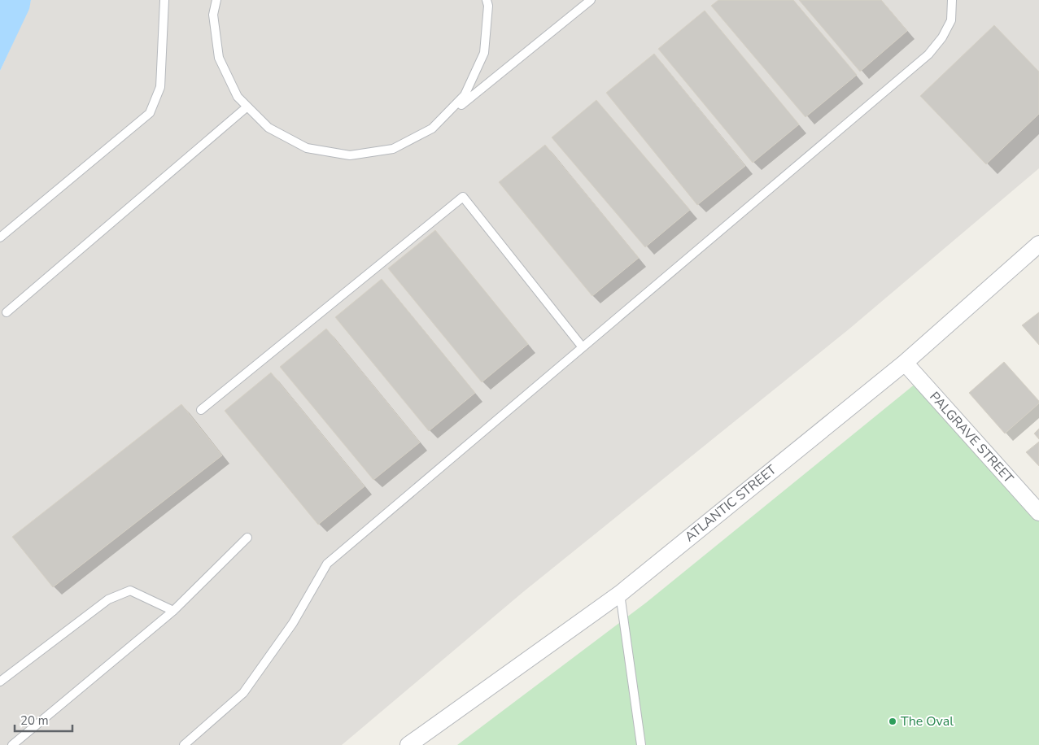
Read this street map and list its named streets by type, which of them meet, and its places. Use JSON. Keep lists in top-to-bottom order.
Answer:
{
  "streets": {
    "street": ["PALGRAVE STREET", "ATLANTIC STREET"]
  },
  "crossings": [
    ["PALGRAVE STREET", "ATLANTIC STREET"]
  ],
  "places": ["The Oval"],
  "scale_bar": "20 m"
}
